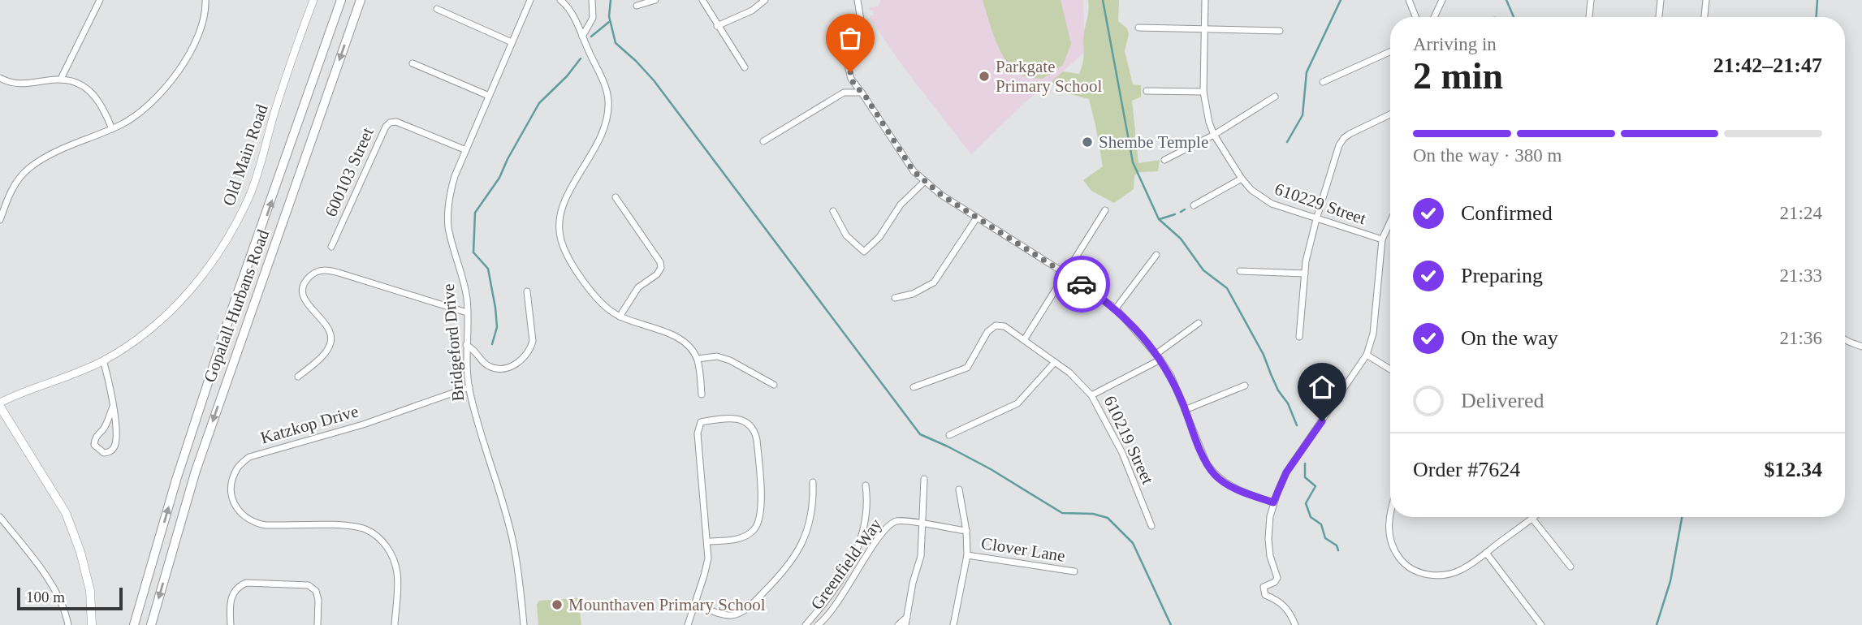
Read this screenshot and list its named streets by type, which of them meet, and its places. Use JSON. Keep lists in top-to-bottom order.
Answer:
{
  "streets": {
    "main road": ["Gopalall Hurbans Road"],
    "street": [
      "Old Main Road",
      "600103 Street",
      "610229 Street",
      "Bridgeford Drive",
      "Katzkop Drive",
      "610219 Street",
      "Clover Lane",
      "Greenfield Way"
    ]
  },
  "crossings": [
    ["600103 Street", "Bridgeford Drive"],
    ["Bridgeford Drive", "Katzkop Drive"]
  ],
  "places": ["Parkgate Primary School", "Shembe Temple", "Mounthaven Primary School"],
  "scale_bar": "100 m",
  "page": {
    "heading": ["2 min", "Arriving in", "21:42–21:47"],
    "panel": ["Order #7624", "$12.34"],
    "bar": "On the way · 380 m",
    "list": [
      ["Confirmed", "21:24"],
      ["Preparing", "21:33"],
      ["On the way", "21:36"],
      "Delivered"
    ],
    "scale": "100 m"
  }
}
